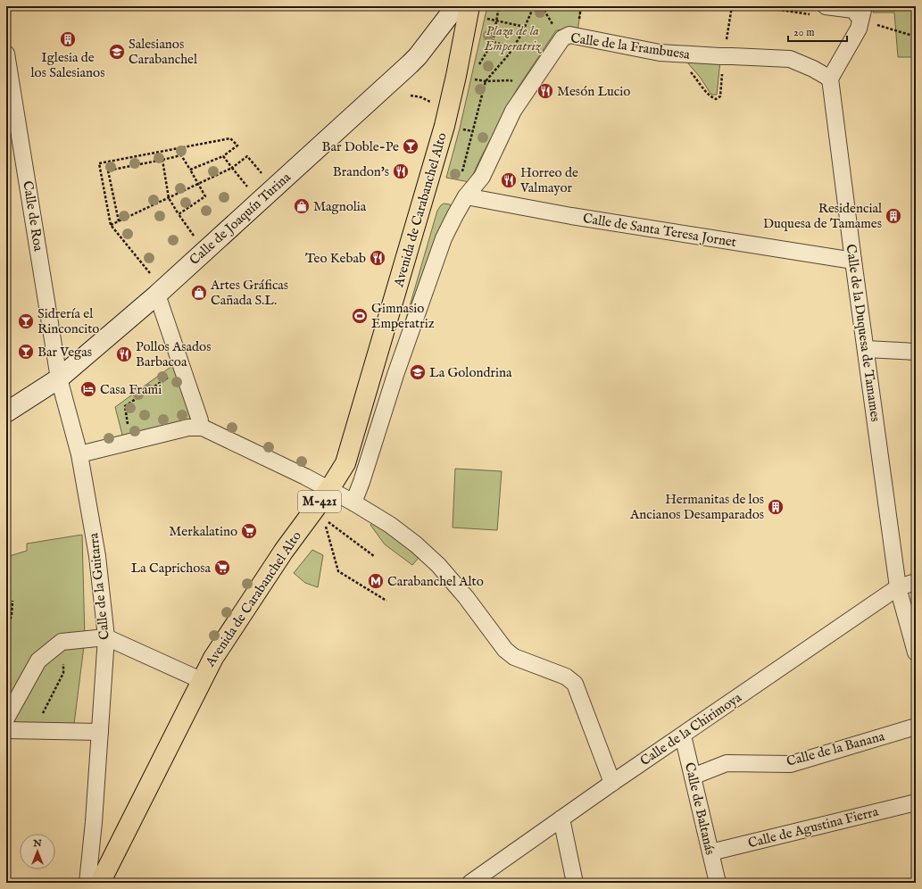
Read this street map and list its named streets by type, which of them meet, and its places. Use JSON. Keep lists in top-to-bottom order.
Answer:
{
  "streets": {
    "main road": ["Avenida de Carabanchel Alto", "Calle de Joaquín Turina", "M-421"],
    "street": [
      "Calle de la Frambuesa",
      "Calle de Roa",
      "Calle de Santa Teresa Jornet",
      "Calle de la Duquesa de Tamames",
      "Calle de la Guitarra",
      "Calle de la Chirimoya",
      "Calle de la Banana",
      "Calle de Baltanás",
      "Calle de Agustina Fierra"
    ]
  },
  "crossings": [
    ["Calle de la Frambuesa", "Calle de la Duquesa de Tamames"],
    ["Avenida de Carabanchel Alto", "Calle de Santa Teresa Jornet"],
    ["Avenida de Carabanchel Alto", "M-421"],
    ["Calle de Roa", "Calle de Joaquín Turina"],
    ["Calle de Roa", "Calle de la Guitarra"],
    ["Calle de Joaquín Turina", "Calle de la Guitarra"],
    ["Calle de Santa Teresa Jornet", "Calle de la Duquesa de Tamames"],
    ["Calle de la Duquesa de Tamames", "Calle de la Chirimoya"],
    ["Calle de la Chirimoya", "Calle de Baltanás"],
    ["Calle de la Banana", "Calle de Baltanás"],
    ["Calle de Baltanás", "Calle de Agustina Fierra"]
  ],
  "parks": ["Plaza de la Emperatriz"],
  "places": {
    "building": ["Iglesia de los Salesianos", "Residencial Duquesa de Tamames", "Hermanitas de los Ancianos Desamparados"],
    "school or university": ["Salesianos Carabanchel", "La Golondrina"],
    "restaurant": [
      "Mesón Lucio",
      "Brandon's",
      "Horreo de Valmayor",
      "Teo Kebab",
      "Pollos Asados Barbacoa"
    ],
    "bar": ["Bar Doble-Pe", "Sidrería el Rinconcito", "Bar Vegas"],
    "shop": ["Magnolia", "Artes Gráficas Cañada S.L."],
    "sports": ["Gimnasio Emperatriz"],
    "hotel": ["Casa Frami"],
    "supermarket": ["Merkalatino", "La Caprichosa"],
    "metro station": ["Carabanchel Alto"]
  },
  "scale_bar": "20 m",
  "north": "top"
}
